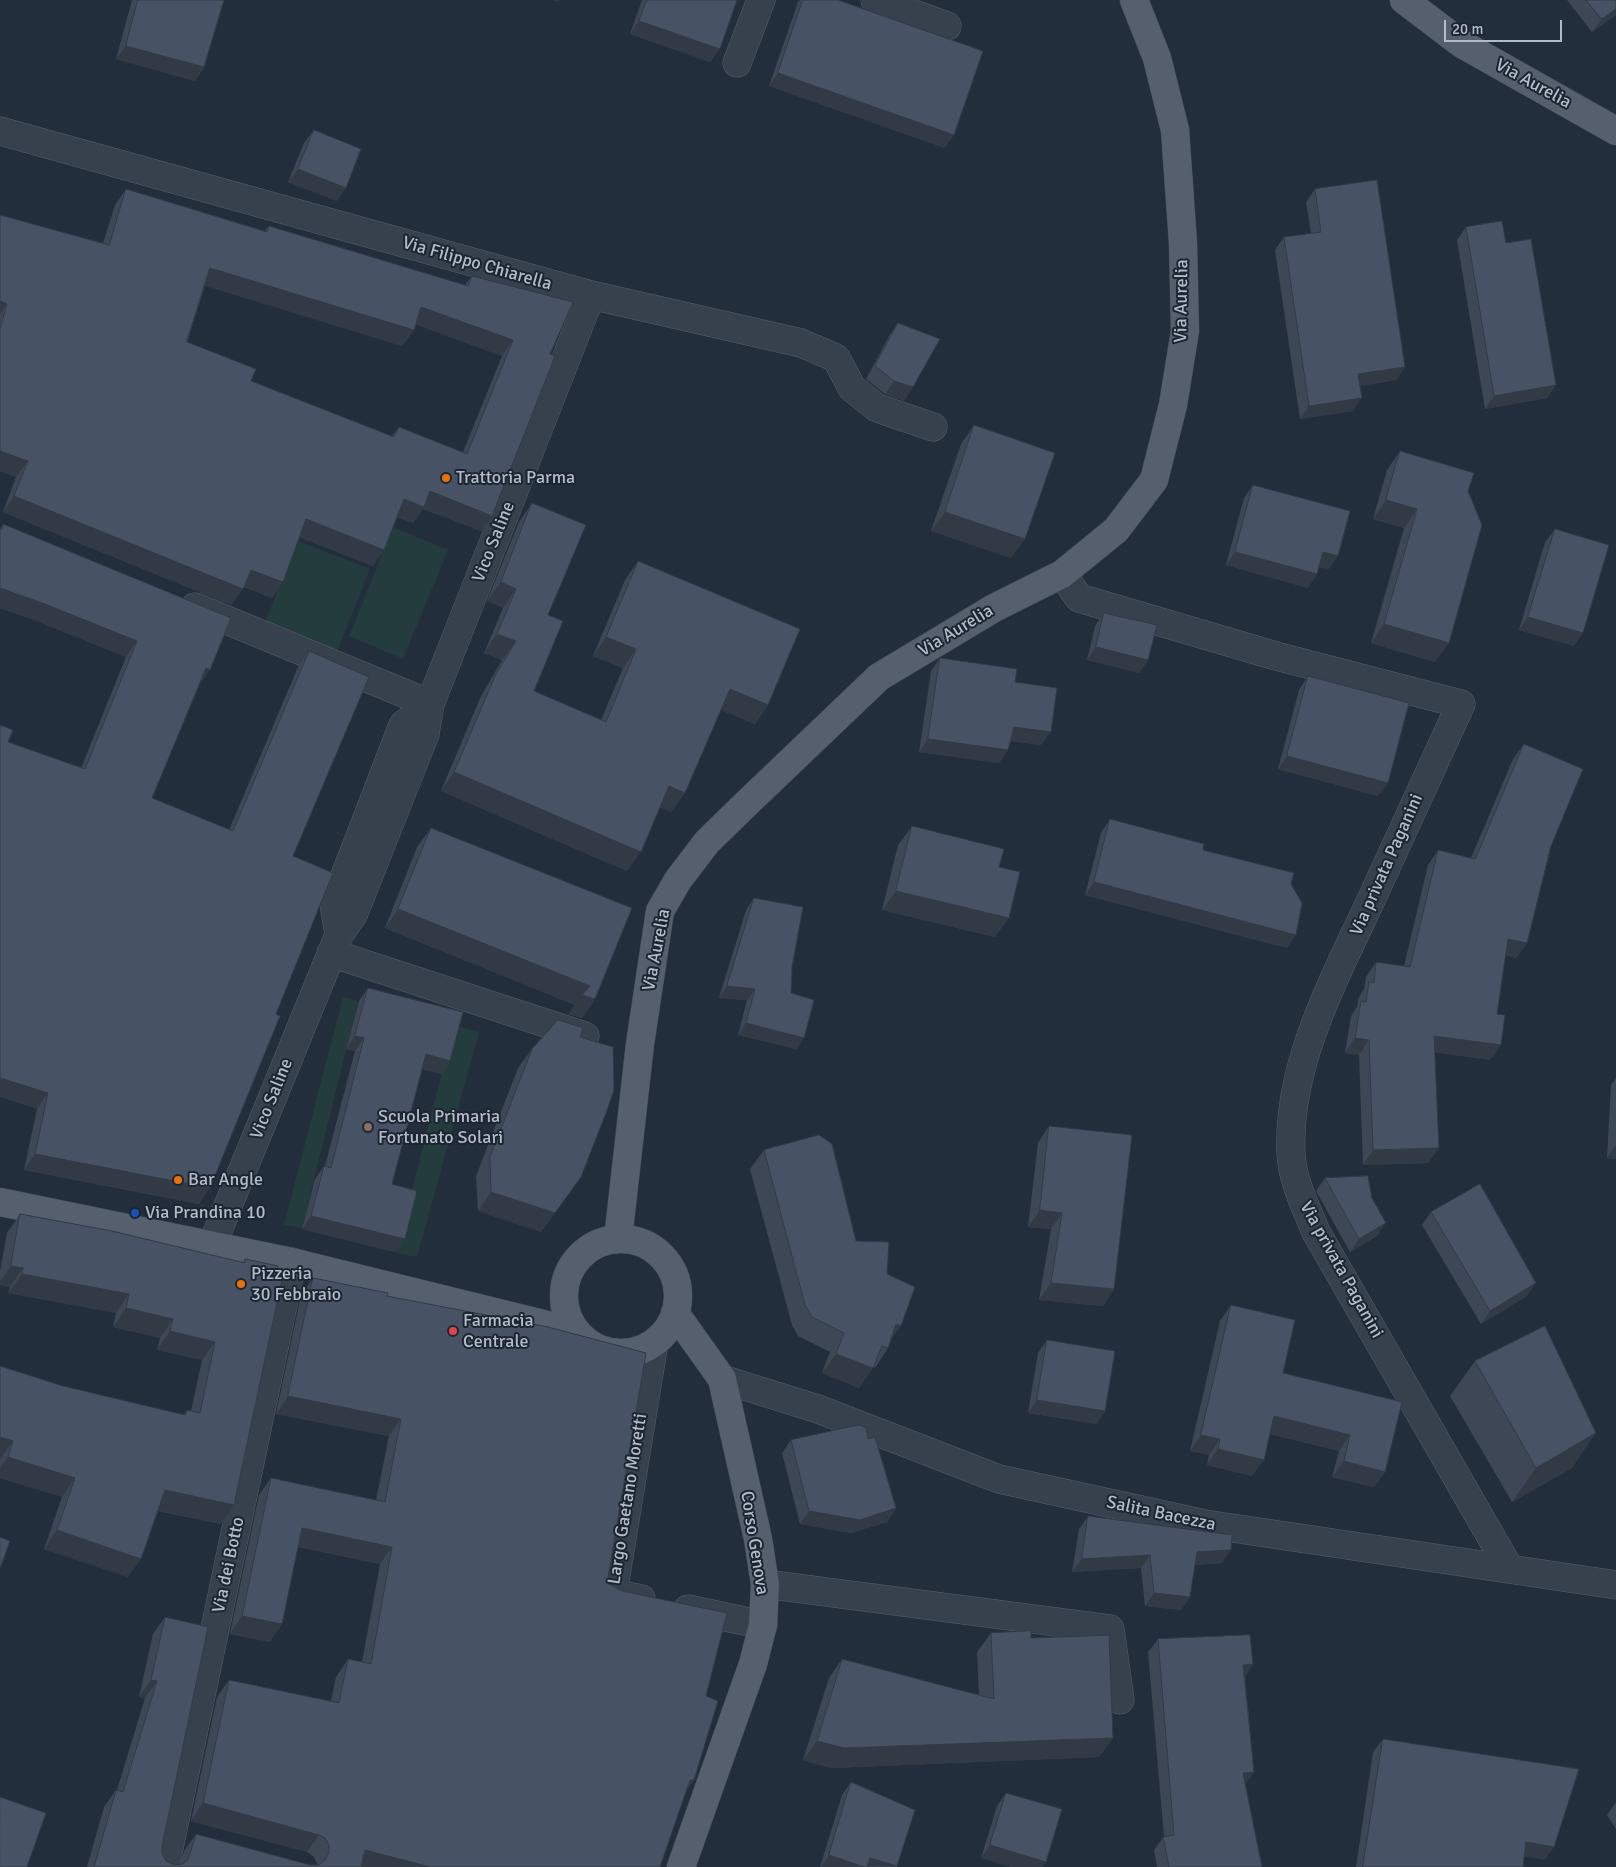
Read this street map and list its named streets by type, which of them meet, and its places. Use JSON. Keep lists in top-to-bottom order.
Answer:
{
  "streets": {
    "main road": ["Via Aurelia", "Corso Genova"],
    "street": [
      "Via Filippo Chiarella",
      "Vico Saline",
      "Via privata Paganini",
      "Largo Gaetano Moretti",
      "Salita Bacezza",
      "Via dei Botto"
    ]
  },
  "crossings": [
    ["Via Aurelia", "Via privata Paganini"],
    ["Via Aurelia", "Largo Gaetano Moretti"],
    ["Via Aurelia", "Corso Genova"],
    ["Via Filippo Chiarella", "Vico Saline"],
    ["Via privata Paganini", "Salita Bacezza"],
    ["Largo Gaetano Moretti", "Corso Genova"],
    ["Salita Bacezza", "Corso Genova"]
  ],
  "places": [
    "Trattoria Parma",
    "Scuola Primaria Fortunato Solari",
    "Bar Angle",
    "Via Prandina 10",
    "Pizzeria 30 Febbraio",
    "Farmacia Centrale"
  ],
  "scale_bar": "20 m"
}
